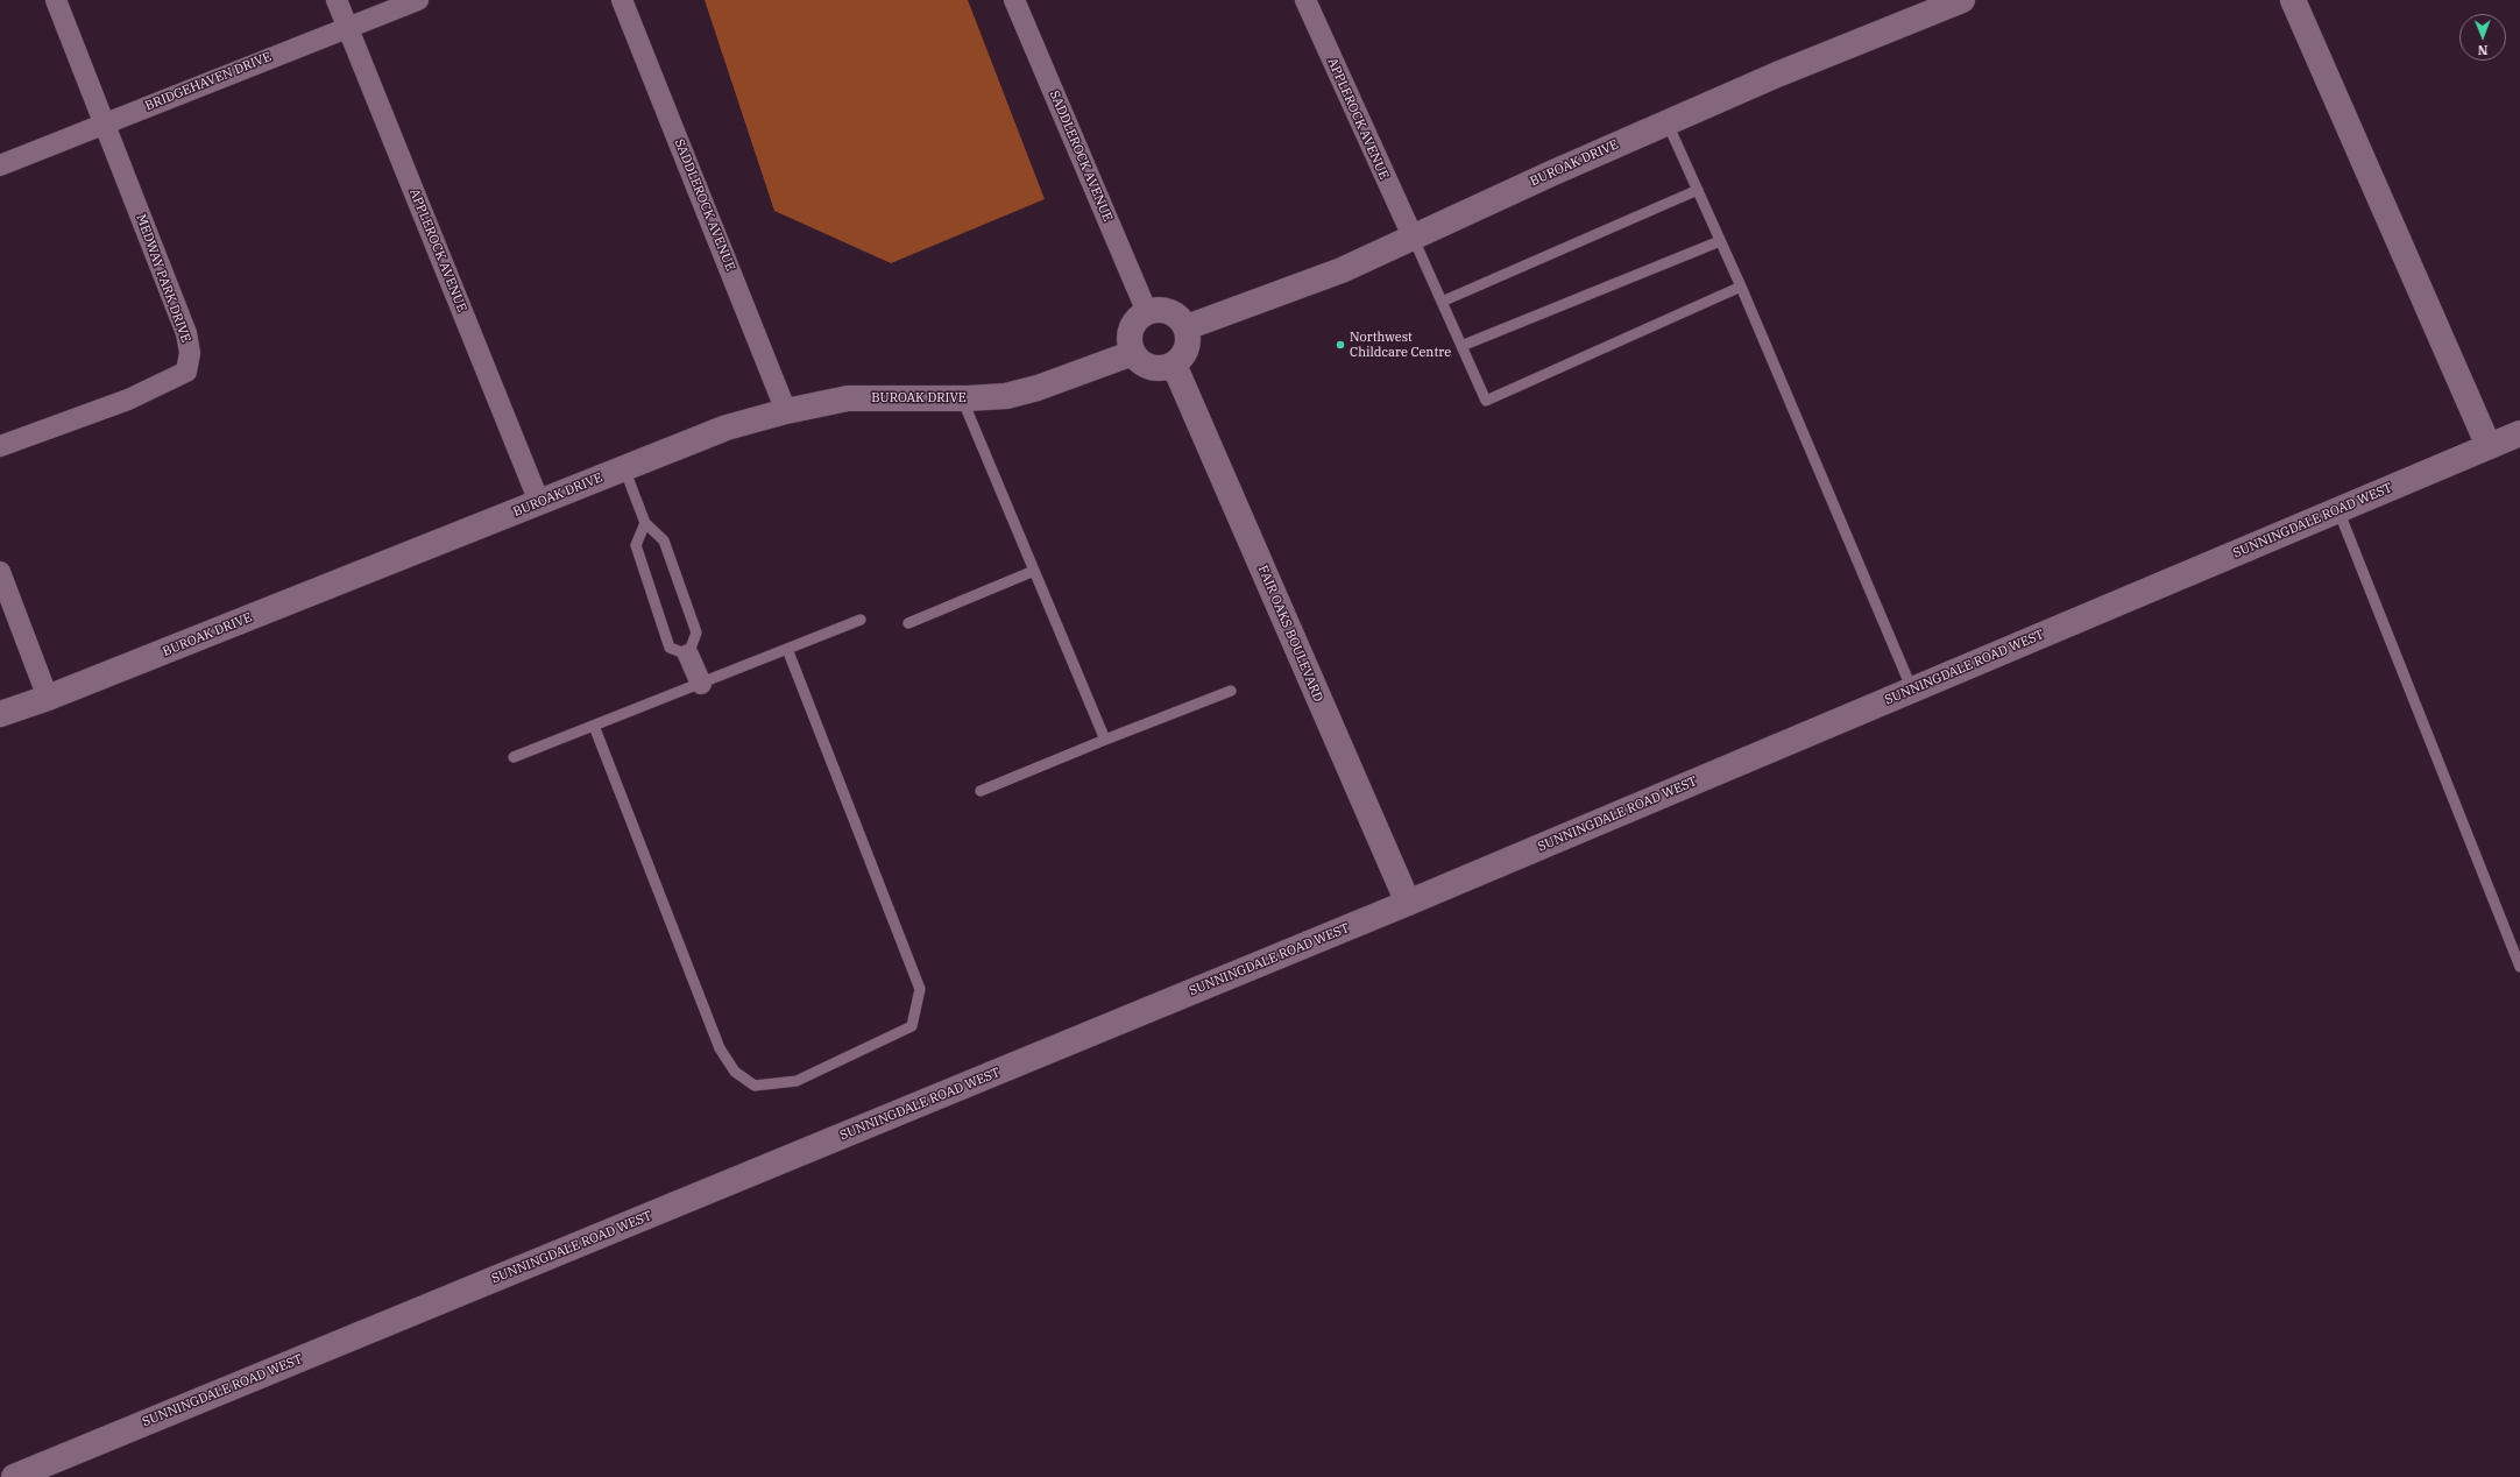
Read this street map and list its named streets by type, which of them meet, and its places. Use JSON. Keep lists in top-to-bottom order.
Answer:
{
  "streets": {
    "street": [
      "BRIDGEHAVEN DRIVE",
      "APPLEROCK AVENUE",
      "SADDLEROCK AVENUE",
      "BUROAK DRIVE",
      "MEDWAY PARK DRIVE",
      "SUNNINGDALE ROAD WEST",
      "FAIR OAKS BOULEVARD"
    ]
  },
  "crossings": [
    ["BRIDGEHAVEN DRIVE", "APPLEROCK AVENUE"],
    ["BRIDGEHAVEN DRIVE", "MEDWAY PARK DRIVE"],
    ["APPLEROCK AVENUE", "BUROAK DRIVE"],
    ["SADDLEROCK AVENUE", "BUROAK DRIVE"],
    ["SADDLEROCK AVENUE", "FAIR OAKS BOULEVARD"],
    ["BUROAK DRIVE", "FAIR OAKS BOULEVARD"],
    ["SUNNINGDALE ROAD WEST", "FAIR OAKS BOULEVARD"]
  ],
  "places": ["Northwest Childcare Centre"],
  "north": "bottom"
}
